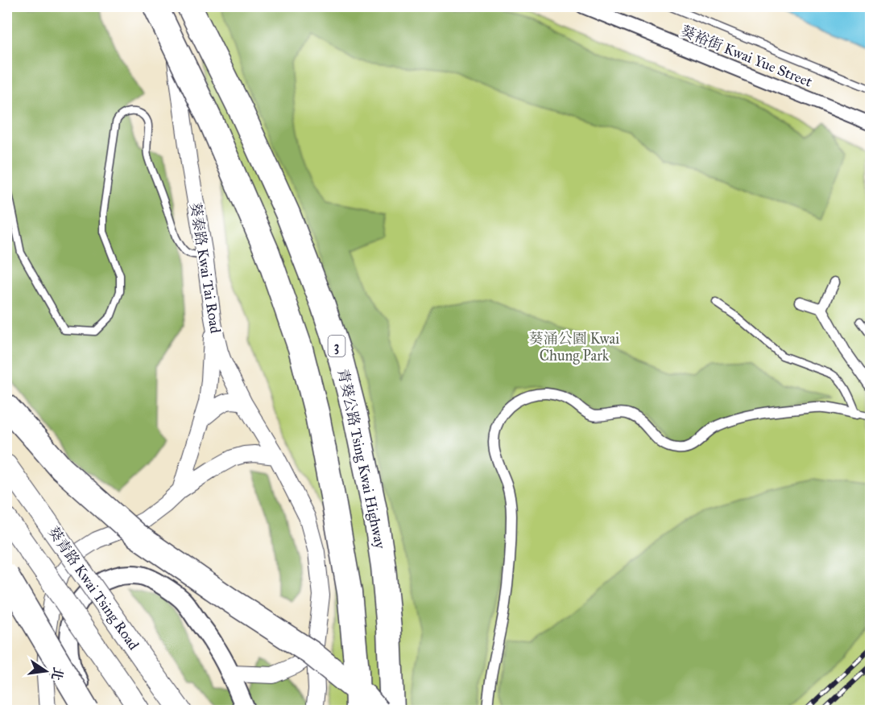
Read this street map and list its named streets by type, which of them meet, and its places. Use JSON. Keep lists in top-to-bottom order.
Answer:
{
  "streets": {
    "highway": ["3", "青葵公路 Tsing Kwai Highway"],
    "main road": ["葵青路 Kwai Tsing Road"],
    "street": ["葵裕街 Kwai Yue Street", "葵泰路 Kwai Tai Road"]
  },
  "parks": ["葵涌公園 Kwai Chung Park"],
  "north": "right"
}
